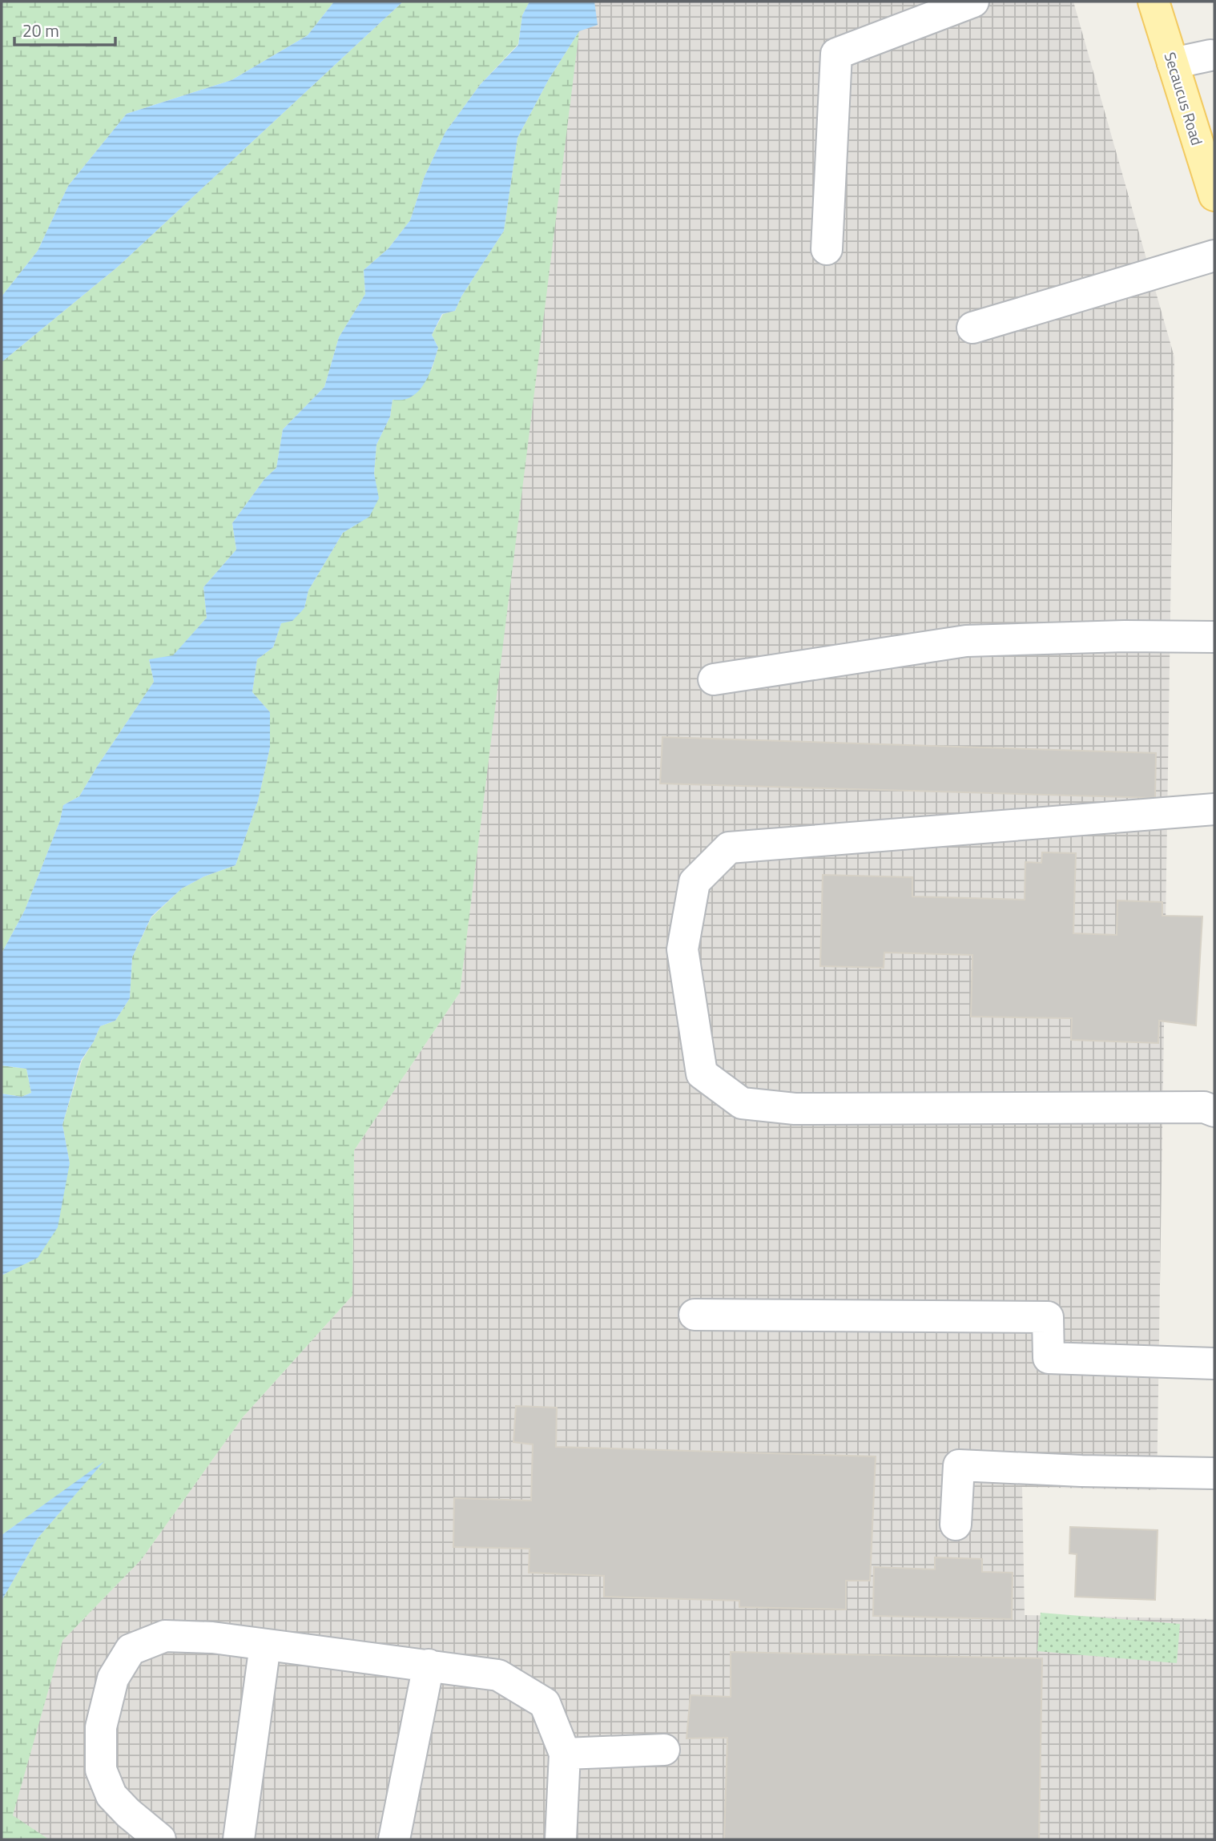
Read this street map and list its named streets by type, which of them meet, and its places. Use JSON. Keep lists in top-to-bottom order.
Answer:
{
  "streets": {
    "main road": ["Secaucus Road"]
  },
  "scale_bar": "20 m"
}
